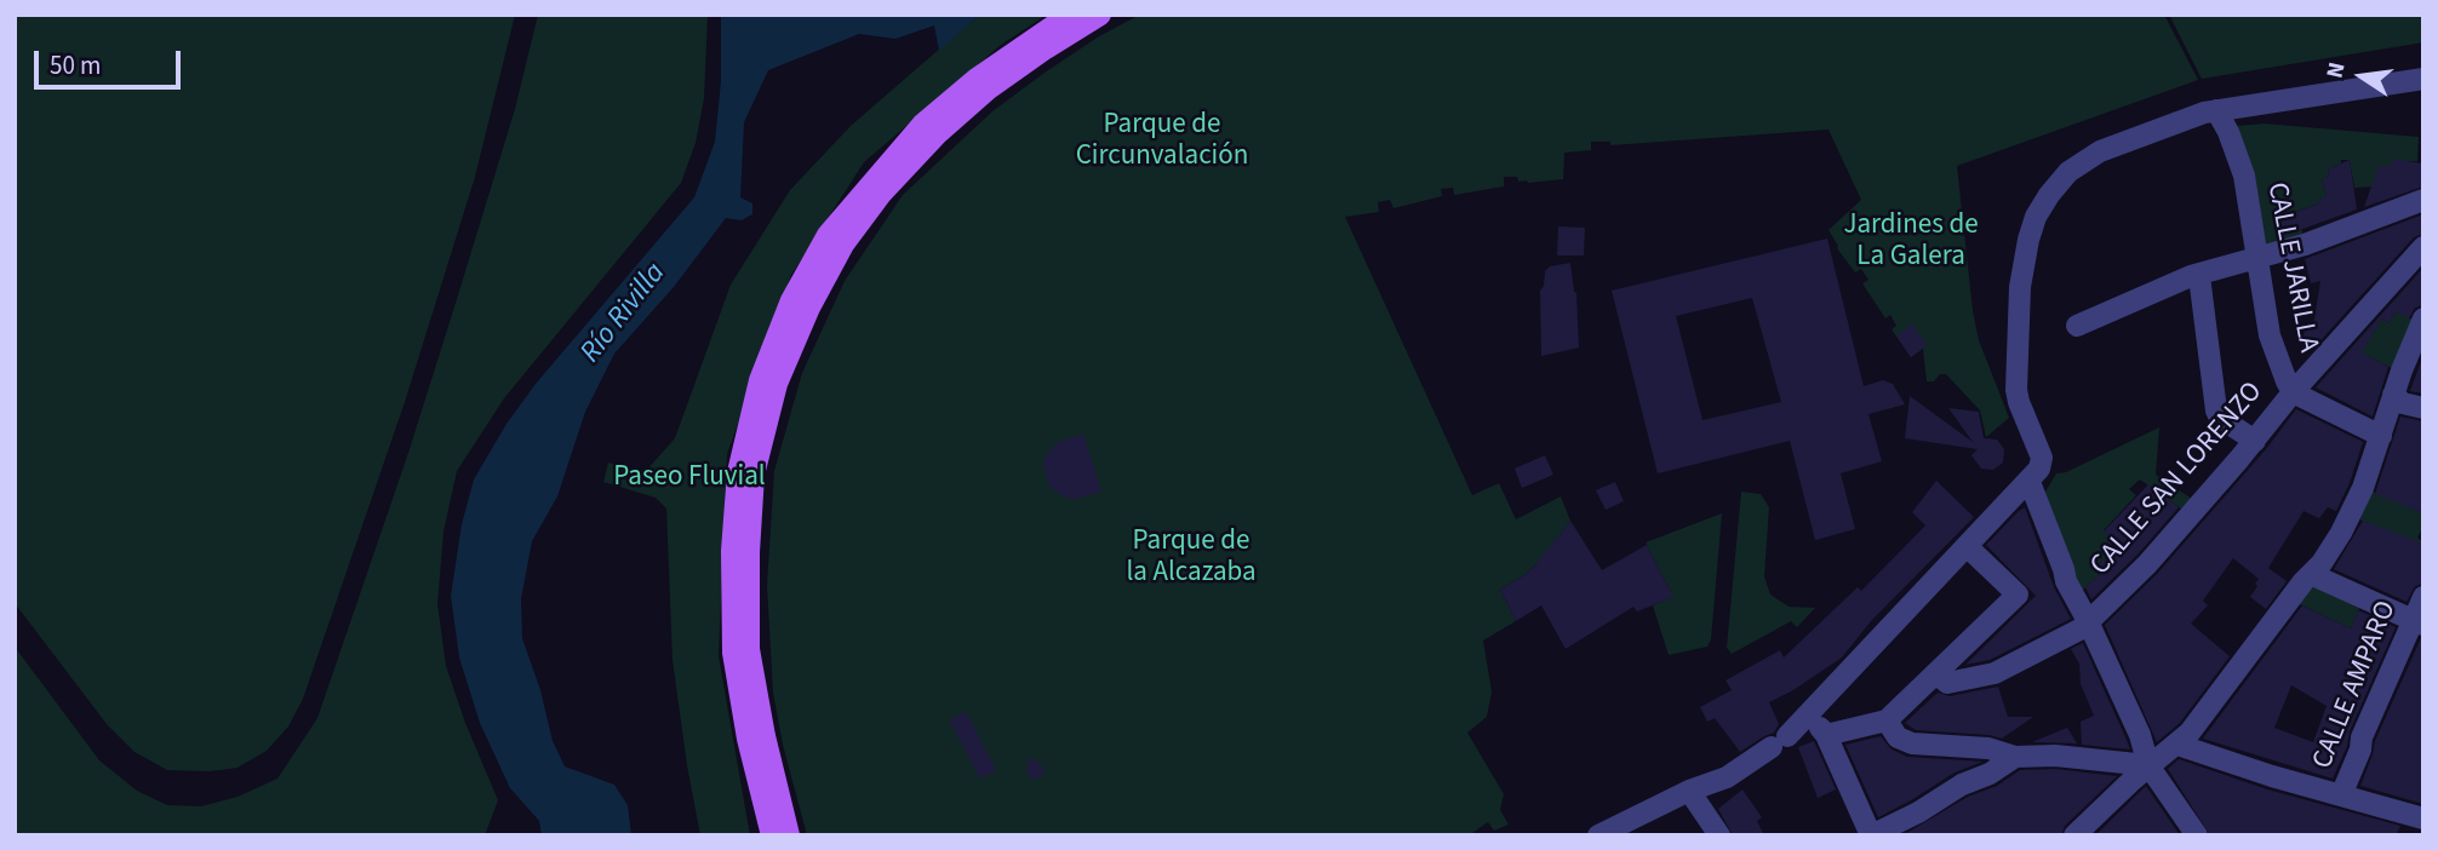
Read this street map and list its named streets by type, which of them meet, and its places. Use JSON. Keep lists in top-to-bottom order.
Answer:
{
  "streets": {
    "street": ["CALLE JARILLA", "CALLE SAN LORENZO", "CALLE AMPARO"]
  },
  "crossings": [
    ["CALLE JARILLA", "CALLE SAN LORENZO"]
  ],
  "water": ["Río Rivilla"],
  "parks": [
    "Parque de Circunvalación",
    "Jardines de La Galera",
    "Paseo Fluvial",
    "Parque de la Alcazaba"
  ],
  "scale_bar": "50 m",
  "north": "left"
}
